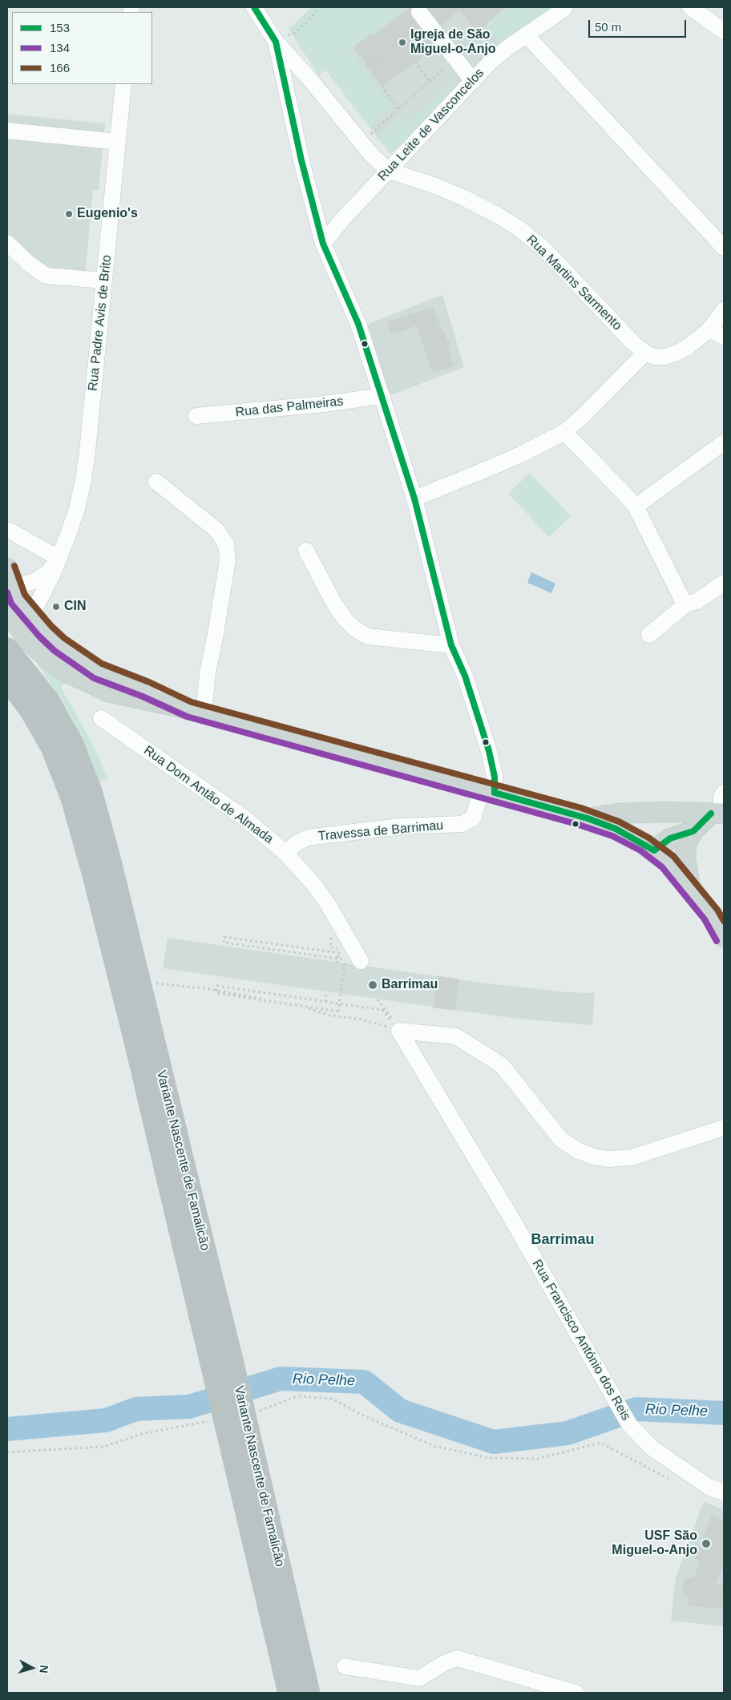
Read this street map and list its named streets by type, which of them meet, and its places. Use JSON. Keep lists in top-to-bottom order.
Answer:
{
  "streets": {
    "highway": ["Variante Nascente de Famalicão"],
    "street": [
      "Rua Leite de Vasconcelos",
      "Rua Martins Sarmento",
      "Rua Padre Avis de Brito",
      "Rua das Palmeiras",
      "Rua Dom Antão de Almada",
      "Travessa de Barrimau",
      "Rua Francisco António dos Reis"
    ]
  },
  "crossings": [
    ["Rua Leite de Vasconcelos", "Rua Martins Sarmento"],
    ["Rua Leite de Vasconcelos", "Travessa de Barrimau"],
    ["Rua das Palmeiras", "Travessa de Barrimau"],
    ["Rua Dom Antão de Almada", "Travessa de Barrimau"]
  ],
  "districts": ["Barrimau"],
  "water": ["Rio Pelhe"],
  "places": [
    "Igreja de São Miguel-o-Anjo",
    "Eugenio's",
    "CIN",
    "Barrimau",
    "USF São Miguel-o-Anjo"
  ],
  "lines": ["transit line 153", "transit line 166", "transit line 134"],
  "legend": ["153", "134", "166"],
  "scale_bar": "50 m",
  "north": "right"
}
